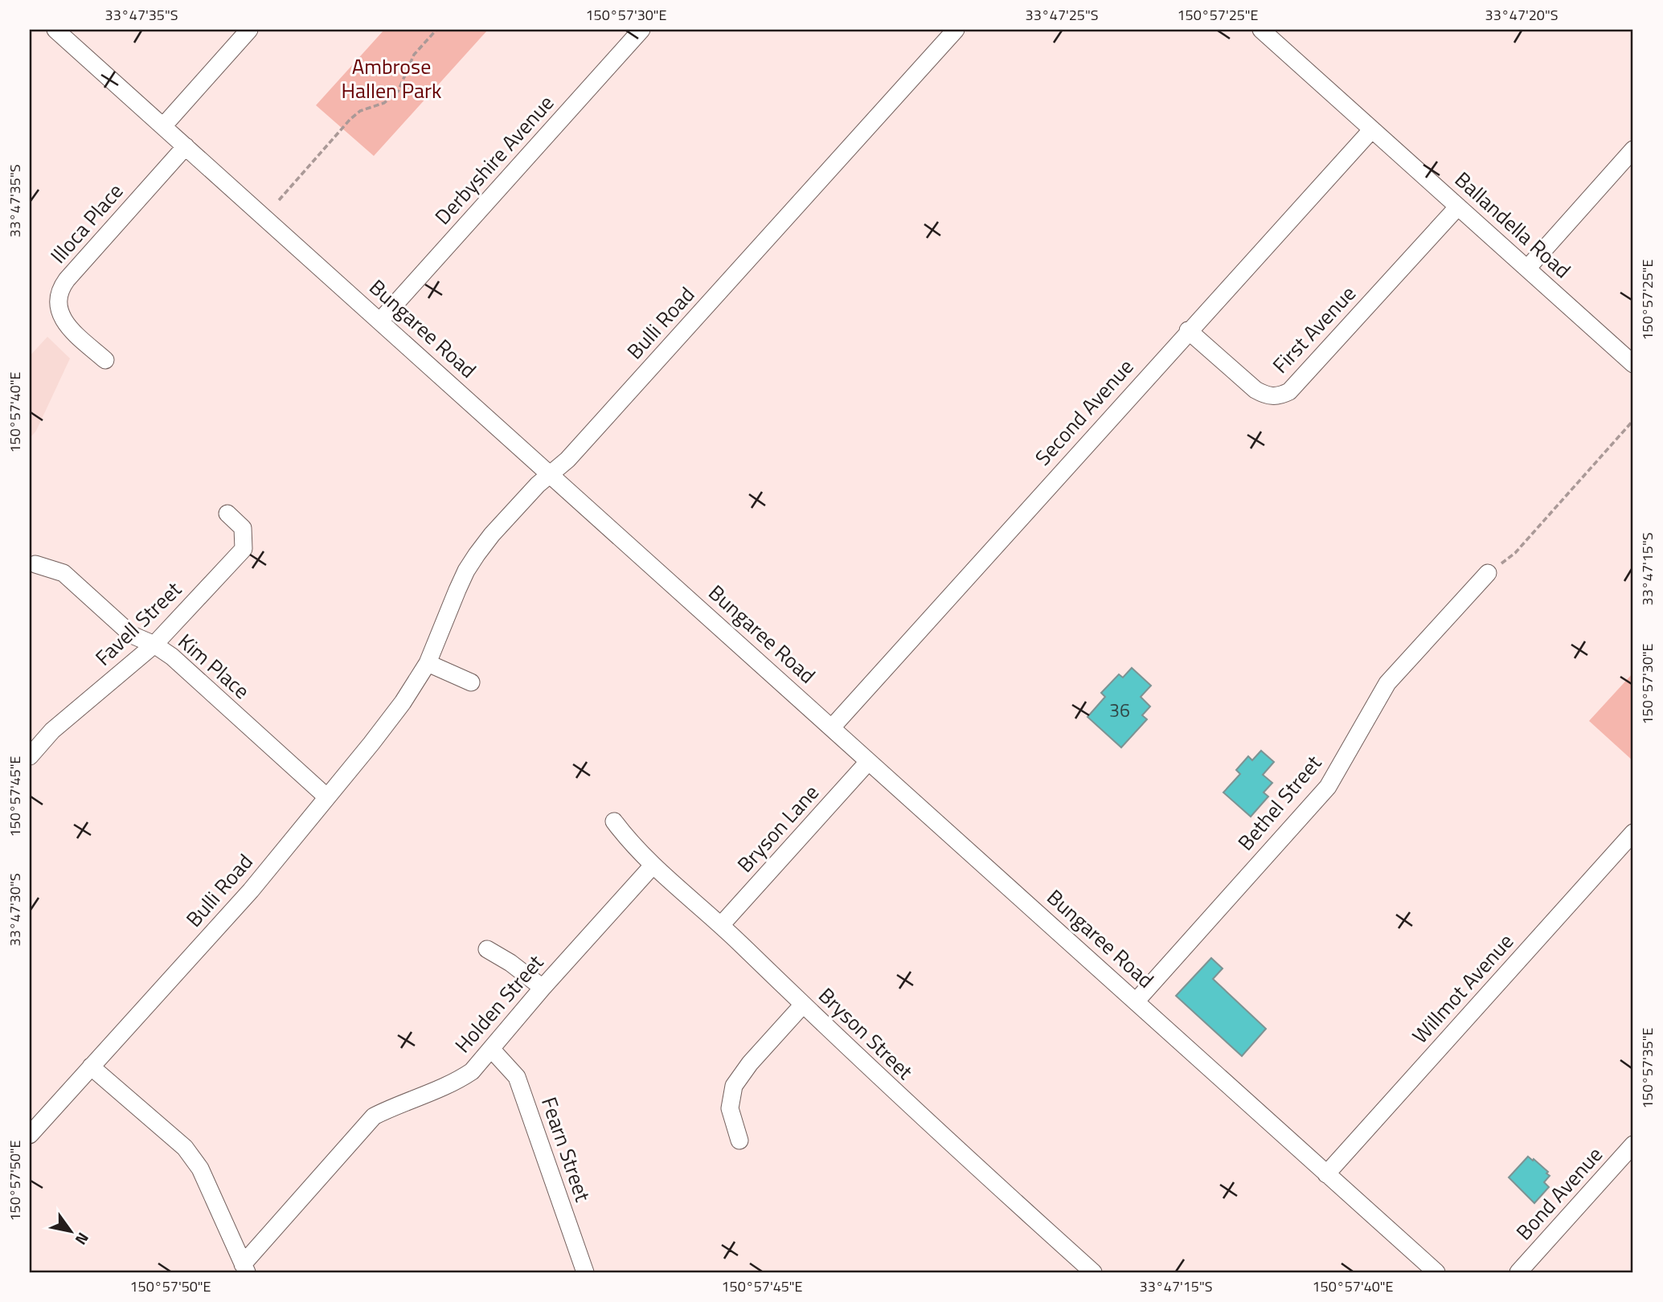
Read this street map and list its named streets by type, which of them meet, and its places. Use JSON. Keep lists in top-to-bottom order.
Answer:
{
  "streets": {
    "street": [
      "Derbyshire Avenue",
      "Illoca Place",
      "Ballandella Road",
      "Bulli Road",
      "Bungaree Road",
      "First Avenue",
      "Second Avenue",
      "Favell Street",
      "Kim Place",
      "Bethel Street",
      "Bryson Lane",
      "Willmot Avenue",
      "Holden Street",
      "Bryson Street",
      "Fearn Street",
      "Bond Avenue"
    ]
  },
  "crossings": [
    ["Derbyshire Avenue", "Bungaree Road"],
    ["Illoca Place", "Bungaree Road"],
    ["Ballandella Road", "First Avenue"],
    ["Ballandella Road", "Second Avenue"],
    ["Bulli Road", "Bungaree Road"],
    ["Bulli Road", "Kim Place"],
    ["Bungaree Road", "Second Avenue"],
    ["Bungaree Road", "Bethel Street"],
    ["Bungaree Road", "Bryson Lane"],
    ["Bungaree Road", "Willmot Avenue"],
    ["First Avenue", "Second Avenue"],
    ["Favell Street", "Kim Place"],
    ["Bryson Lane", "Bryson Street"],
    ["Holden Street", "Bryson Street"],
    ["Holden Street", "Fearn Street"]
  ],
  "parks": ["Ambrose Hallen Park"],
  "house_numbers": ["36"],
  "north": "bottom right",
  "coordinates": [
    "33°47'35\"S",
    "150°57'30\"E",
    "33°47'25\"S",
    "150°57'25\"E",
    "33°47'20\"S",
    "150°57'40\"E",
    "33°47'15\"S",
    "150°57'45\"E",
    "33°47'30\"S",
    "150°57'35\"E",
    "150°57'50\"E"
  ]
}
